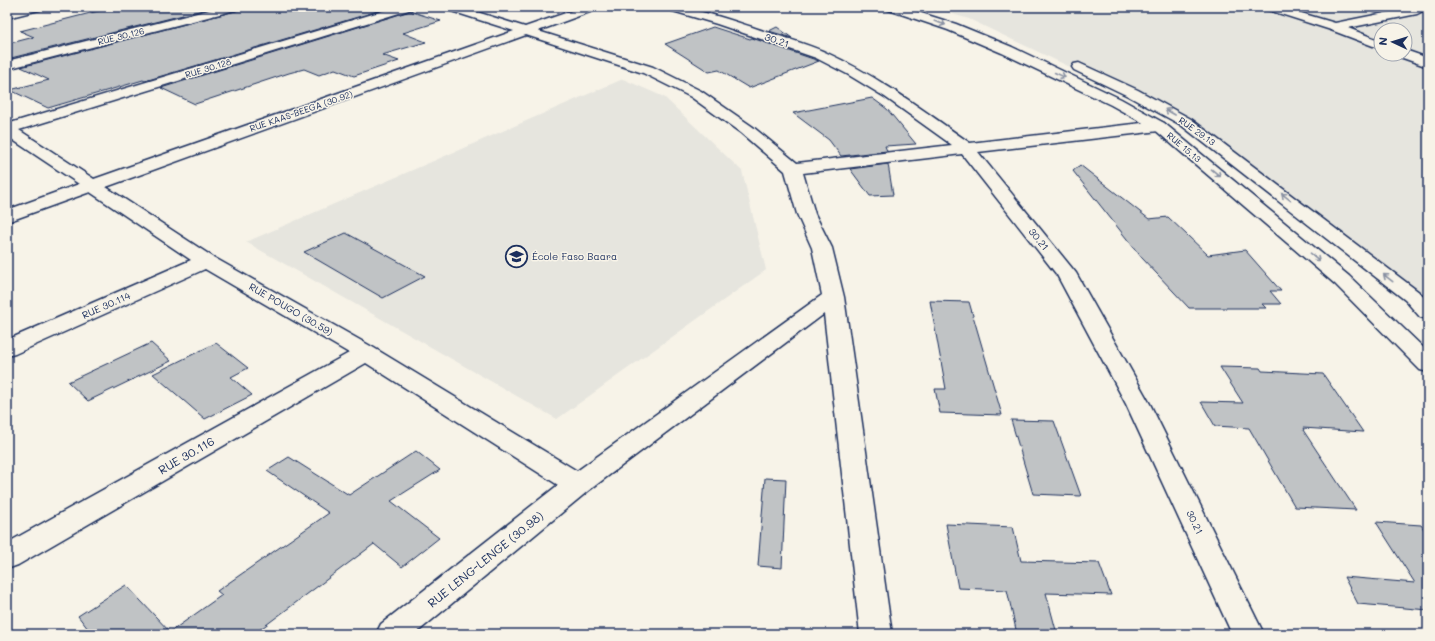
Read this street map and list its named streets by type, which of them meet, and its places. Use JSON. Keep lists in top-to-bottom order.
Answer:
{
  "streets": {
    "street": [
      "RUE 30.126",
      "30.21",
      "RUE 30.128",
      "RUE KAAS-BEEGA (30.92)",
      "RUE 29.13",
      "RUE 15.13",
      "RUE 30.114",
      "RUE POUGO (30.59)",
      "RUE 30.116",
      "RUE LENG-LENGE (30.98)"
    ]
  },
  "crossings": [
    ["RUE 30.128", "RUE POUGO (30.59)"],
    ["RUE KAAS-BEEGA (30.92)", "RUE POUGO (30.59)"],
    ["RUE 30.114", "RUE POUGO (30.59)"],
    ["RUE POUGO (30.59)", "RUE 30.116"],
    ["RUE POUGO (30.59)", "RUE LENG-LENGE (30.98)"]
  ],
  "one_way": ["RUE 29.13", "RUE 15.13"],
  "places": {
    "school or university": ["École Faso Baara"]
  },
  "north": "left"
}
